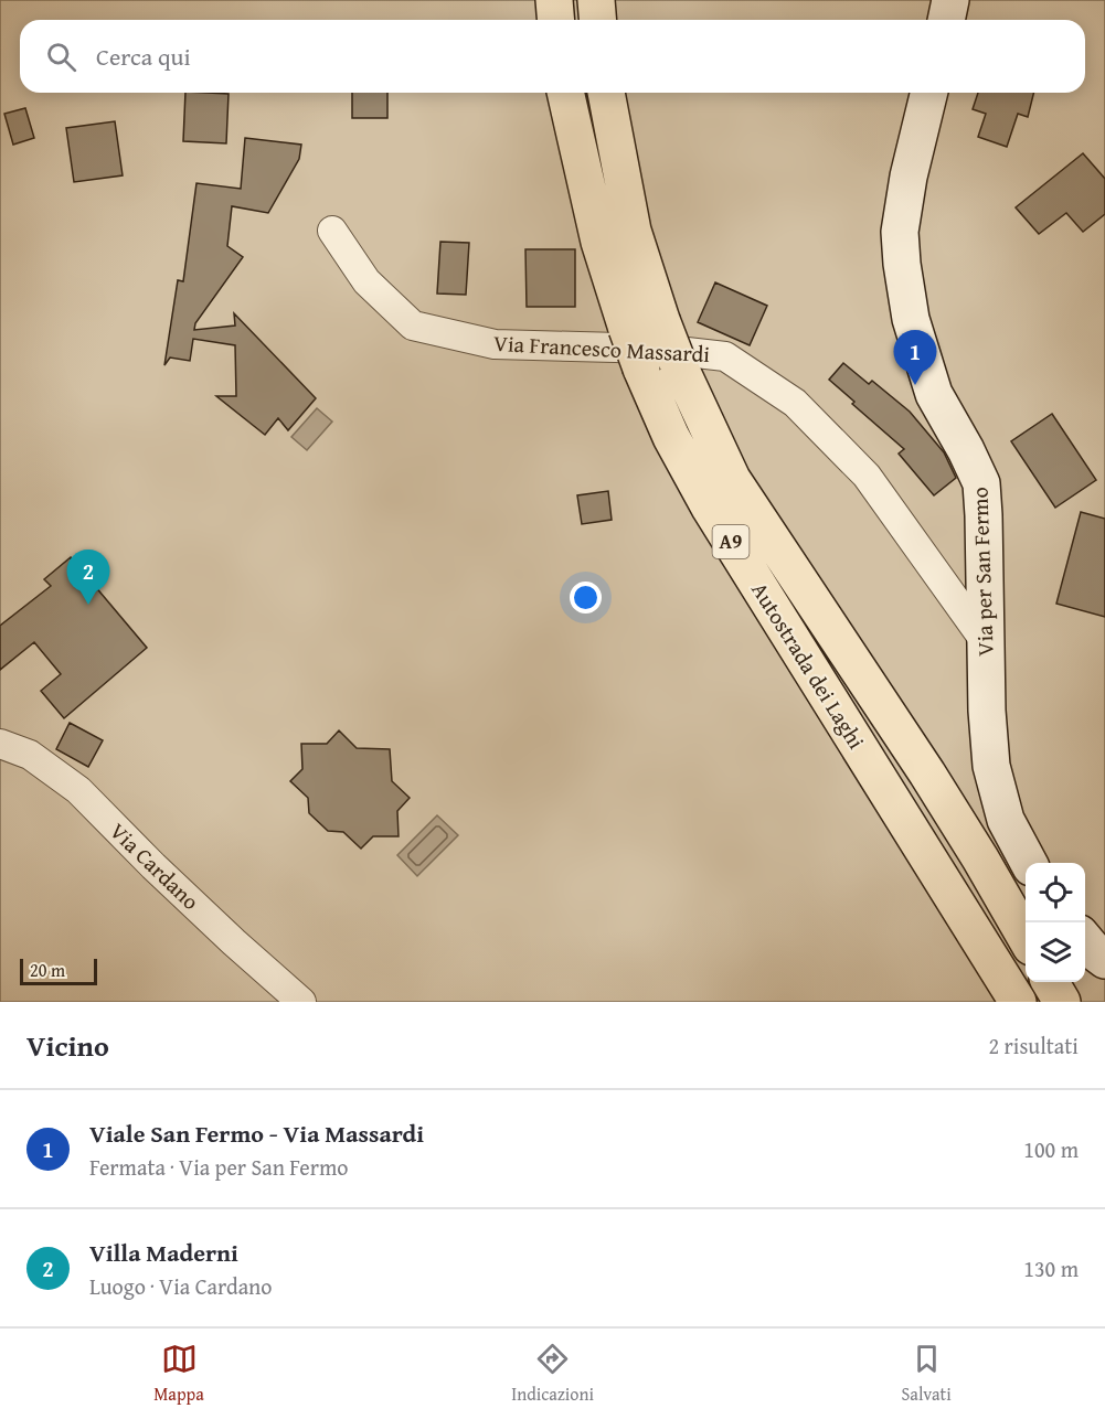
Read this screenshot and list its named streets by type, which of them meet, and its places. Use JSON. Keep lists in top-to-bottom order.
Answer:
{
  "streets": {
    "highway": ["A9", "Autostrada dei Laghi"],
    "main road": ["Via per San Fermo"],
    "street": ["Via Francesco Massardi", "Via Cardano"]
  },
  "crossings": [
    ["Via Francesco Massardi", "Via per San Fermo"]
  ],
  "scale_bar": "20 m",
  "page": {
    "search": "Cerca qui",
    "pins": ["1", "2"],
    "scale": "20 m",
    "heading": ["Vicino", "2 risultati"],
    "list": [
      {
        "mark": "1",
        "name": "Viale San Fermo - Via Massardi",
        "note": "Fermata · Via per San Fermo",
        "value": "100 m"
      },
      {
        "mark": "2",
        "name": "Villa Maderni",
        "note": "Luogo · Via Cardano",
        "value": "130 m"
      }
    ],
    "nav": ["Mappa", "Indicazioni", "Salvati"]
  }
}
